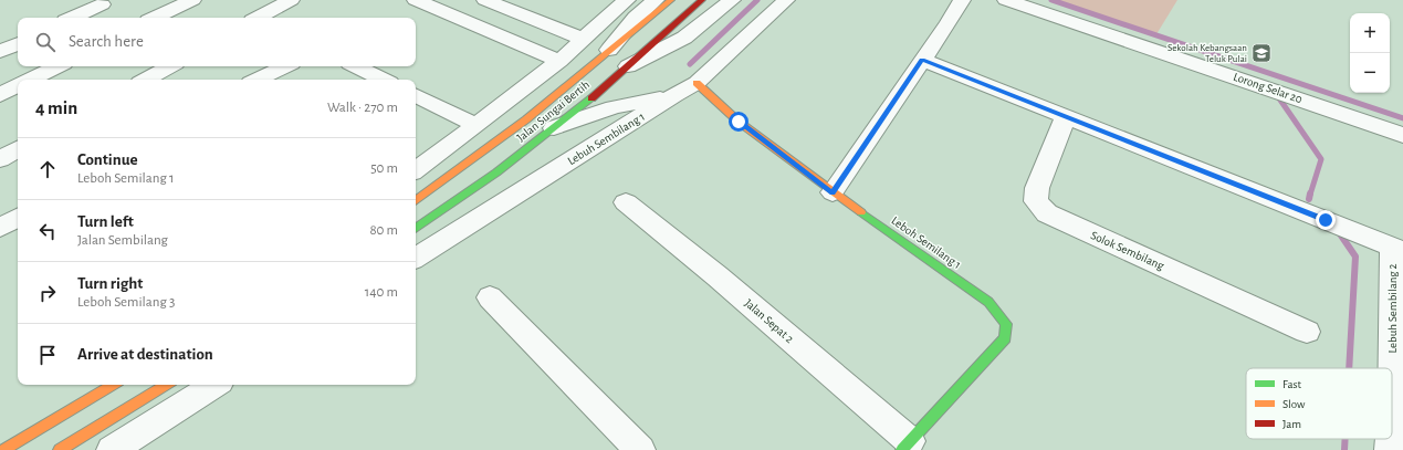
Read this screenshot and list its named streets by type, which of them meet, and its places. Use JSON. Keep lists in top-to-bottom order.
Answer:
{
  "streets": {
    "main road": ["Jalan Sungai Bertih", "Leboh Semilang 1"],
    "street": [
      "Lorong Selar 20",
      "Lebuh Sembilang 1",
      "Solok Sembilang",
      "Lebuh Sembilang 2",
      "Jalan Sepat 2"
    ]
  },
  "crossings": [
    ["Lebuh Sembilang 1", "Leboh Semilang 1"],
    ["Leboh Semilang 1", "Jalan Sepat 2"]
  ],
  "places": {
    "school or university": ["Sekolah Kebangsaan Teluk Pulai"]
  },
  "legend": ["Fast", "Slow", "Jam"],
  "page": {
    "map_buttons": ["+", "−"],
    "search": "Search here",
    "heading": ["4 min", "Walk · 270 m"],
    "list": [
      ["Continue", "Leboh Semilang 1", "50 m"],
      ["Turn left", "Jalan Sembilang", "80 m"],
      ["Turn right", "Leboh Semilang 3", "140 m"],
      "Arrive at destination"
    ]
  }
}
